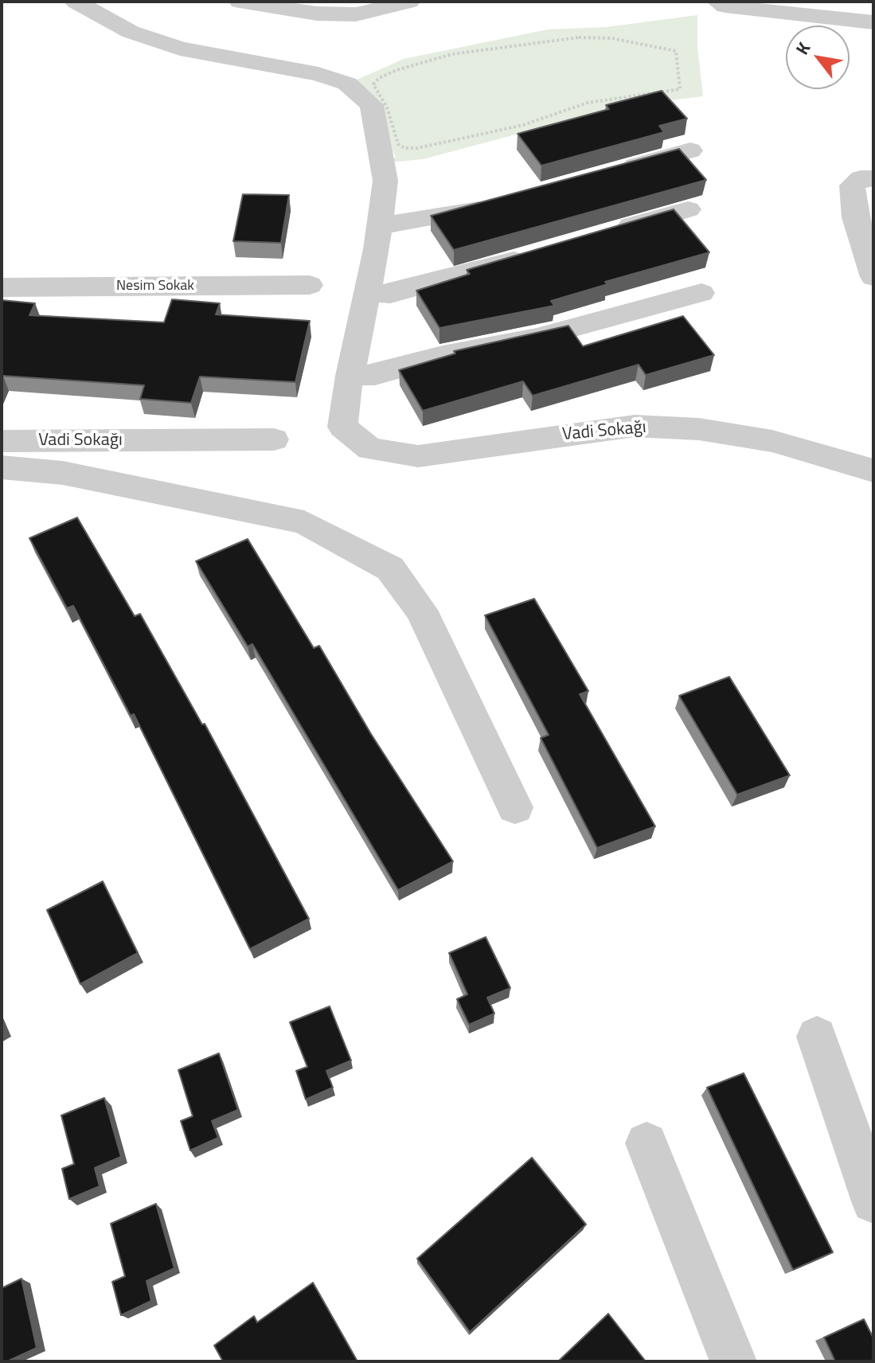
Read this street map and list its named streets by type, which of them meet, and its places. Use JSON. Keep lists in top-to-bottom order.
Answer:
{
  "streets": {
    "street": ["Nesim Sokak", "Vadi Sokağı"]
  },
  "north": "top left"
}
